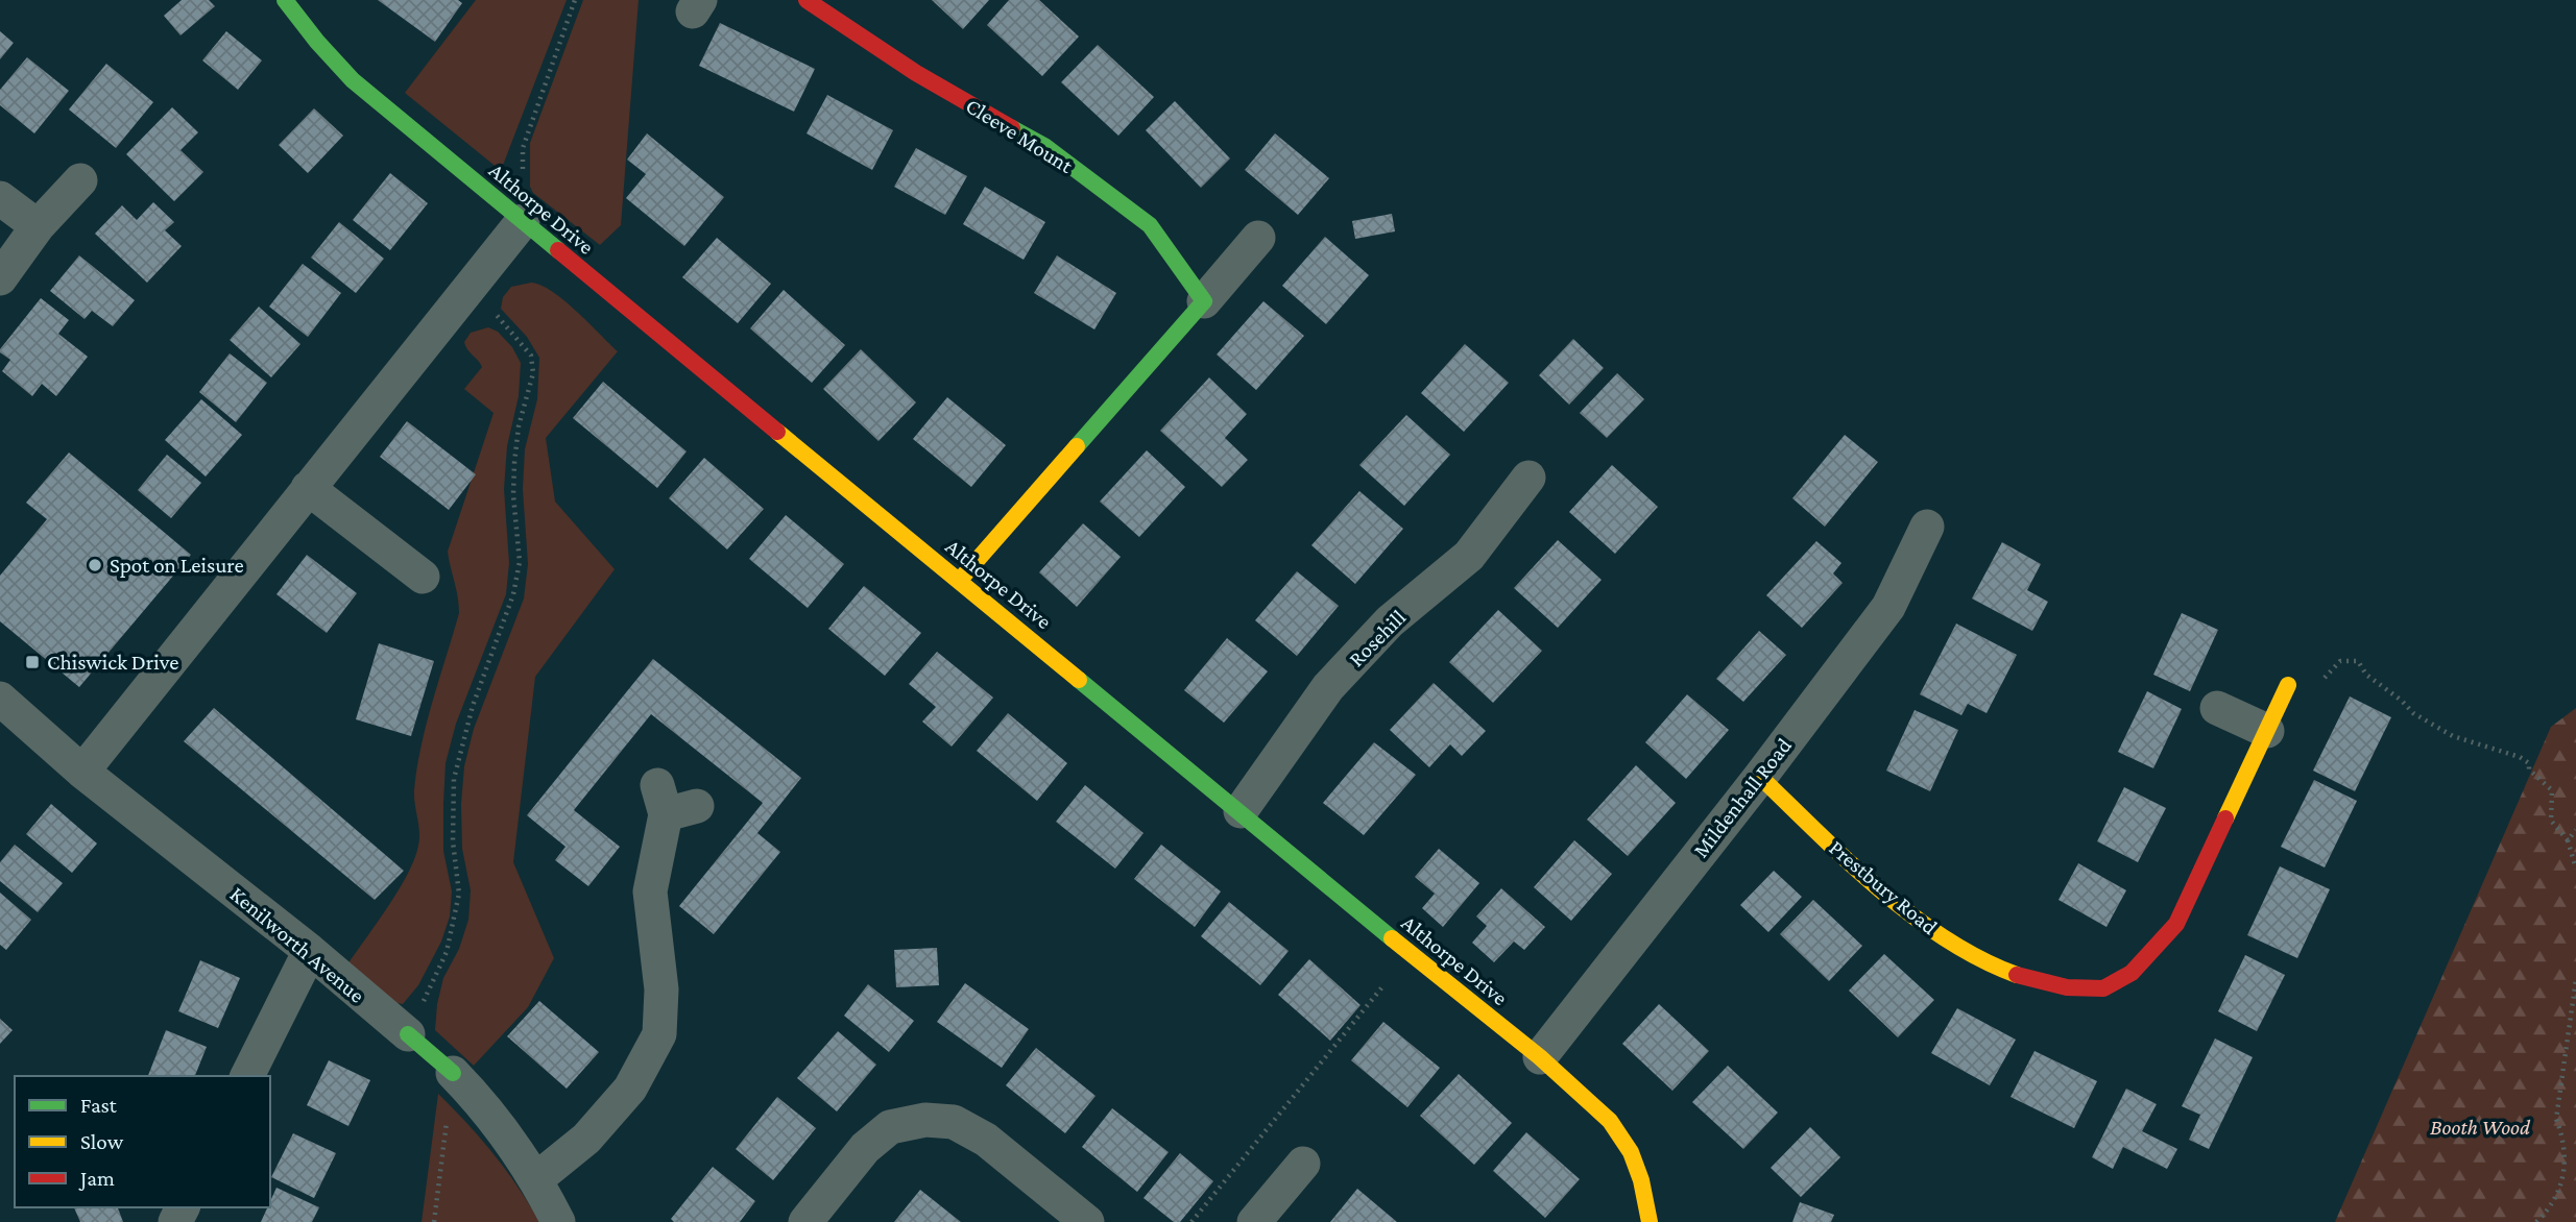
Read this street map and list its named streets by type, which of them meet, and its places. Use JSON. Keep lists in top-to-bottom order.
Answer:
{
  "streets": {
    "street": [
      "Cleeve Mount",
      "Althorpe Drive",
      "Rosehill",
      "Mildenhall Road",
      "Prestbury Road",
      "Kenilworth Avenue"
    ]
  },
  "crossings": [
    ["Althorpe Drive", "Rosehill"],
    ["Althorpe Drive", "Mildenhall Road"],
    ["Mildenhall Road", "Prestbury Road"]
  ],
  "parks": ["Booth Wood"],
  "places": {
    "other": ["Spot on Leisure"],
    "transit": ["Chiswick Drive"]
  },
  "legend": ["Fast", "Slow", "Jam"]
}
